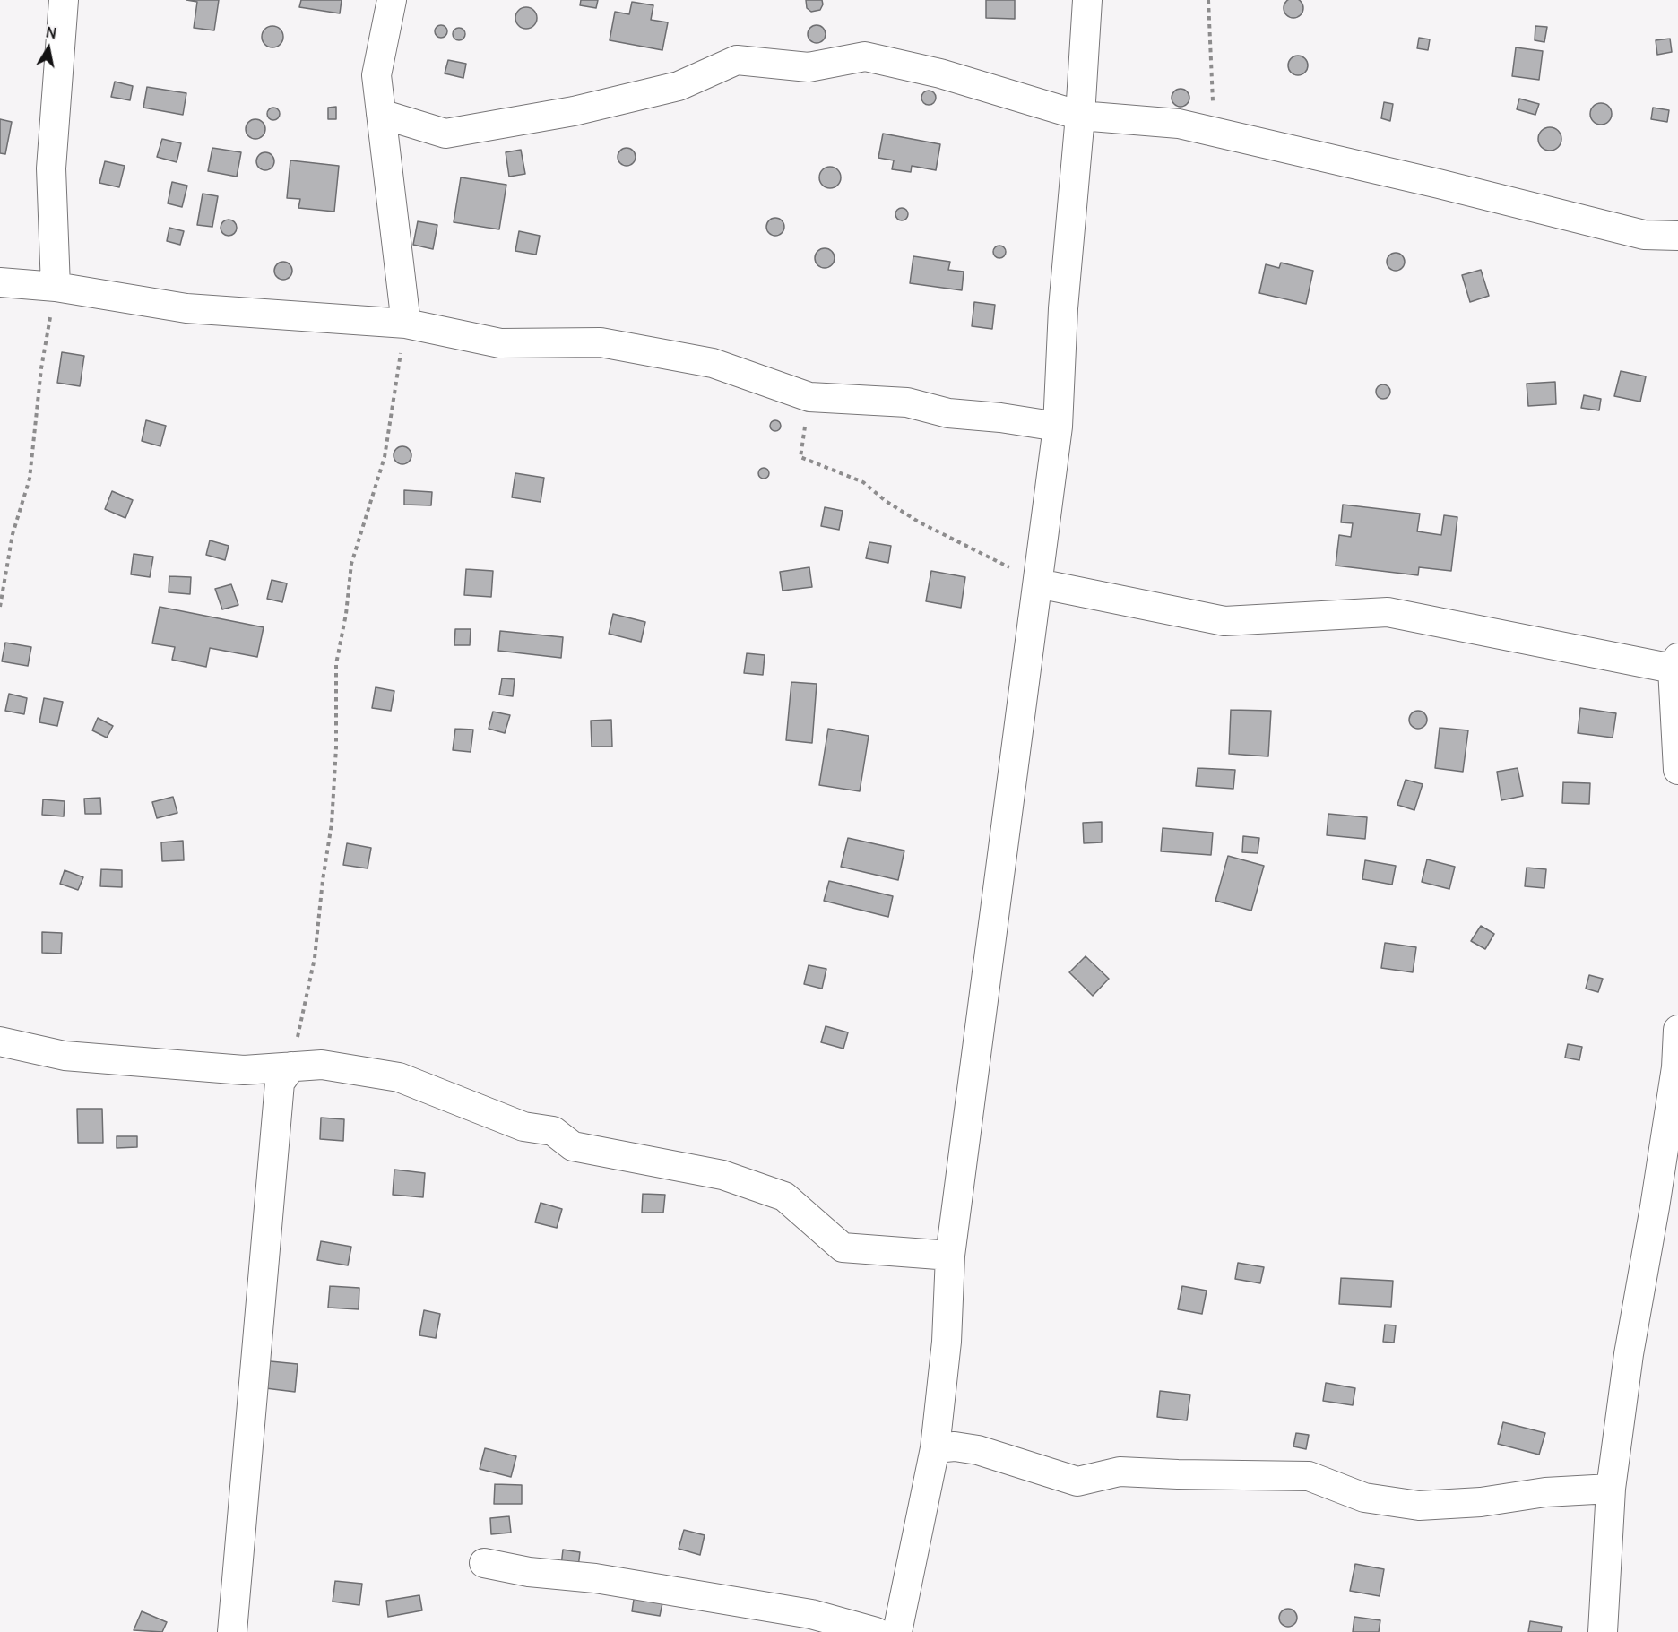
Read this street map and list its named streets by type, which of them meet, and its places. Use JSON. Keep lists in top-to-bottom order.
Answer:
{
  "north": "top"
}
